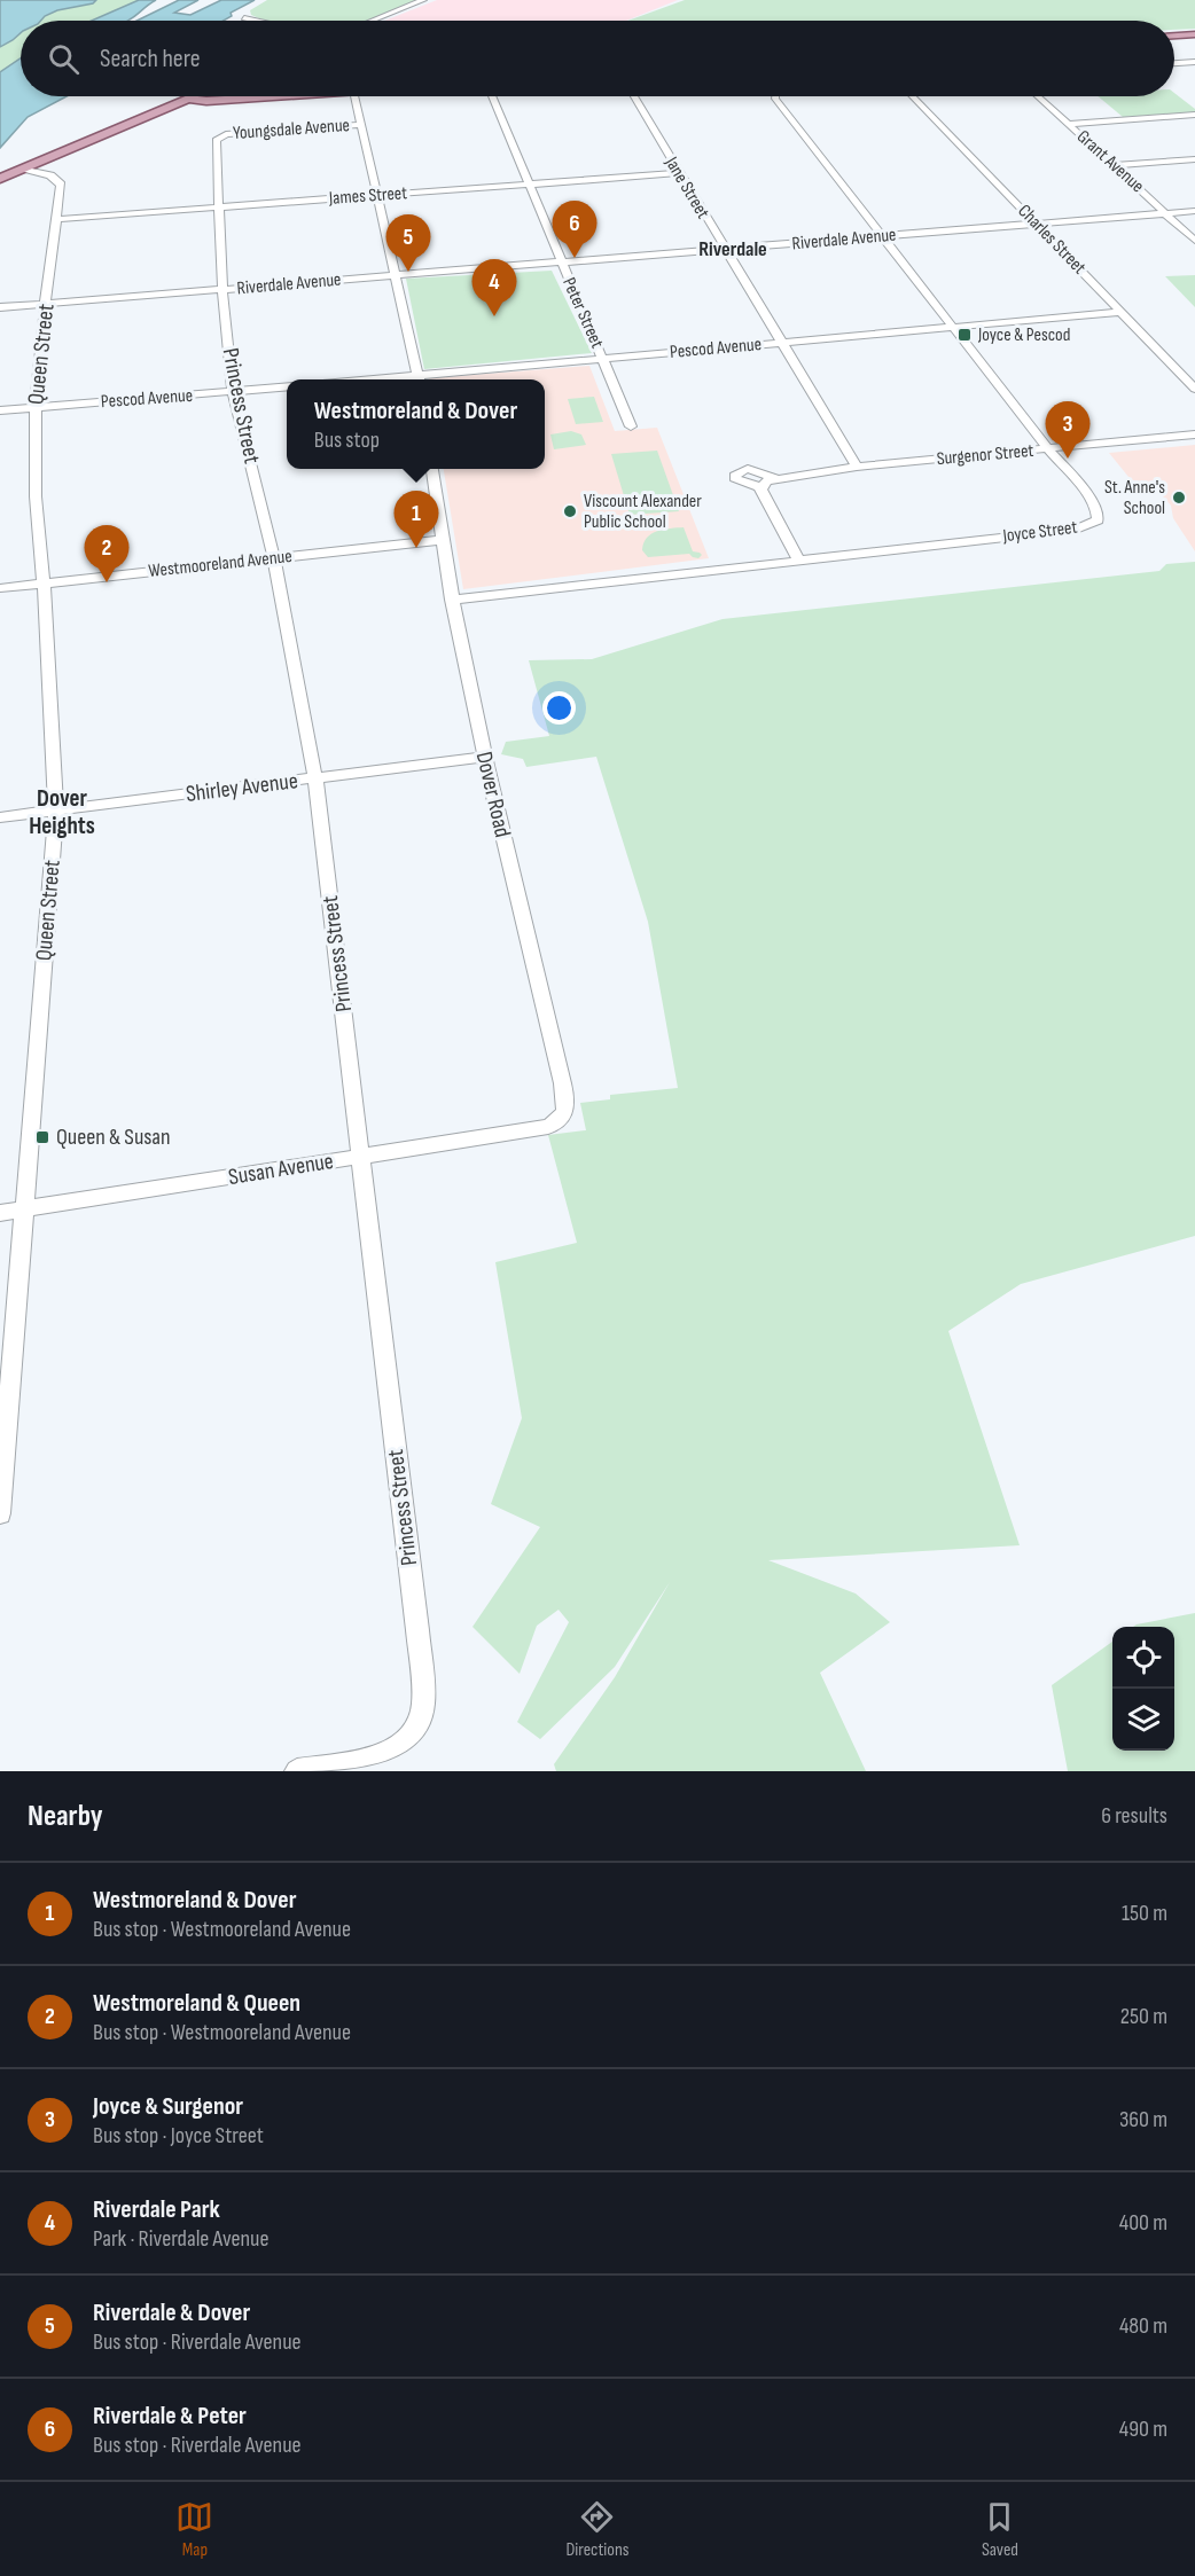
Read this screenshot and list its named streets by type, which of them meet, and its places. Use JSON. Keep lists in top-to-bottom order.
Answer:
{
  "streets": {
    "street": [
      "Youngsdale Avenue",
      "Grant Avenue",
      "Jane Street",
      "James Street",
      "Riverdale Avenue",
      "Charles Street",
      "Peter Street",
      "Pescod Avenue",
      "Queen Street",
      "Princess Street",
      "Surgenor Street",
      "Joyce Street",
      "Westmooreland Avenue",
      "Shirley Avenue",
      "Dover Road",
      "Susan Avenue"
    ]
  },
  "crossings": [
    ["Youngsdale Avenue", "Princess Street"],
    ["Grant Avenue", "Riverdale Avenue"],
    ["Jane Street", "James Street"],
    ["Jane Street", "Riverdale Avenue"],
    ["Jane Street", "Pescod Avenue"],
    ["Jane Street", "Surgenor Street"],
    ["James Street", "Peter Street"],
    ["James Street", "Queen Street"],
    ["James Street", "Princess Street"],
    ["Riverdale Avenue", "Charles Street"],
    ["Riverdale Avenue", "Peter Street"],
    ["Riverdale Avenue", "Queen Street"],
    ["Riverdale Avenue", "Princess Street"],
    ["Riverdale Avenue", "Joyce Street"],
    ["Charles Street", "Pescod Avenue"],
    ["Peter Street", "Pescod Avenue"],
    ["Pescod Avenue", "Queen Street"],
    ["Pescod Avenue", "Princess Street"],
    ["Pescod Avenue", "Joyce Street"],
    ["Queen Street", "Westmooreland Avenue"],
    ["Queen Street", "Shirley Avenue"],
    ["Queen Street", "Susan Avenue"],
    ["Princess Street", "Westmooreland Avenue"],
    ["Princess Street", "Shirley Avenue"],
    ["Princess Street", "Susan Avenue"],
    ["Surgenor Street", "Joyce Street"],
    ["Joyce Street", "Dover Road"],
    ["Westmooreland Avenue", "Dover Road"],
    ["Shirley Avenue", "Dover Road"],
    ["Dover Road", "Susan Avenue"]
  ],
  "districts": ["Riverdale", "Dover Heights"],
  "places": {
    "transit": ["Joyce & Pescod", "Queen & Susan"],
    "other": ["St. Anne's School", "Viscount Alexander Public School"]
  },
  "page": {
    "search": "Search here",
    "pins": [
      "6",
      "5",
      "4",
      "3",
      "1",
      "2"
    ],
    "popup": ["Westmoreland & Dover", "Bus stop"],
    "heading": ["Nearby", "6 results"],
    "list": [
      {
        "mark": "1",
        "name": "Westmoreland & Dover",
        "note": "Bus stop · Westmooreland Avenue",
        "value": "150 m"
      },
      {
        "mark": "2",
        "name": "Westmoreland & Queen",
        "note": "Bus stop · Westmooreland Avenue",
        "value": "250 m"
      },
      {
        "mark": "3",
        "name": "Joyce & Surgenor",
        "note": "Bus stop · Joyce Street",
        "value": "360 m"
      },
      {
        "mark": "4",
        "name": "Riverdale Park",
        "note": "Park · Riverdale Avenue",
        "value": "400 m"
      },
      {
        "mark": "5",
        "name": "Riverdale & Dover",
        "note": "Bus stop · Riverdale Avenue",
        "value": "480 m"
      },
      {
        "mark": "6",
        "name": "Riverdale & Peter",
        "note": "Bus stop · Riverdale Avenue",
        "value": "490 m"
      }
    ],
    "nav": ["Map", "Directions", "Saved"]
  }
}
